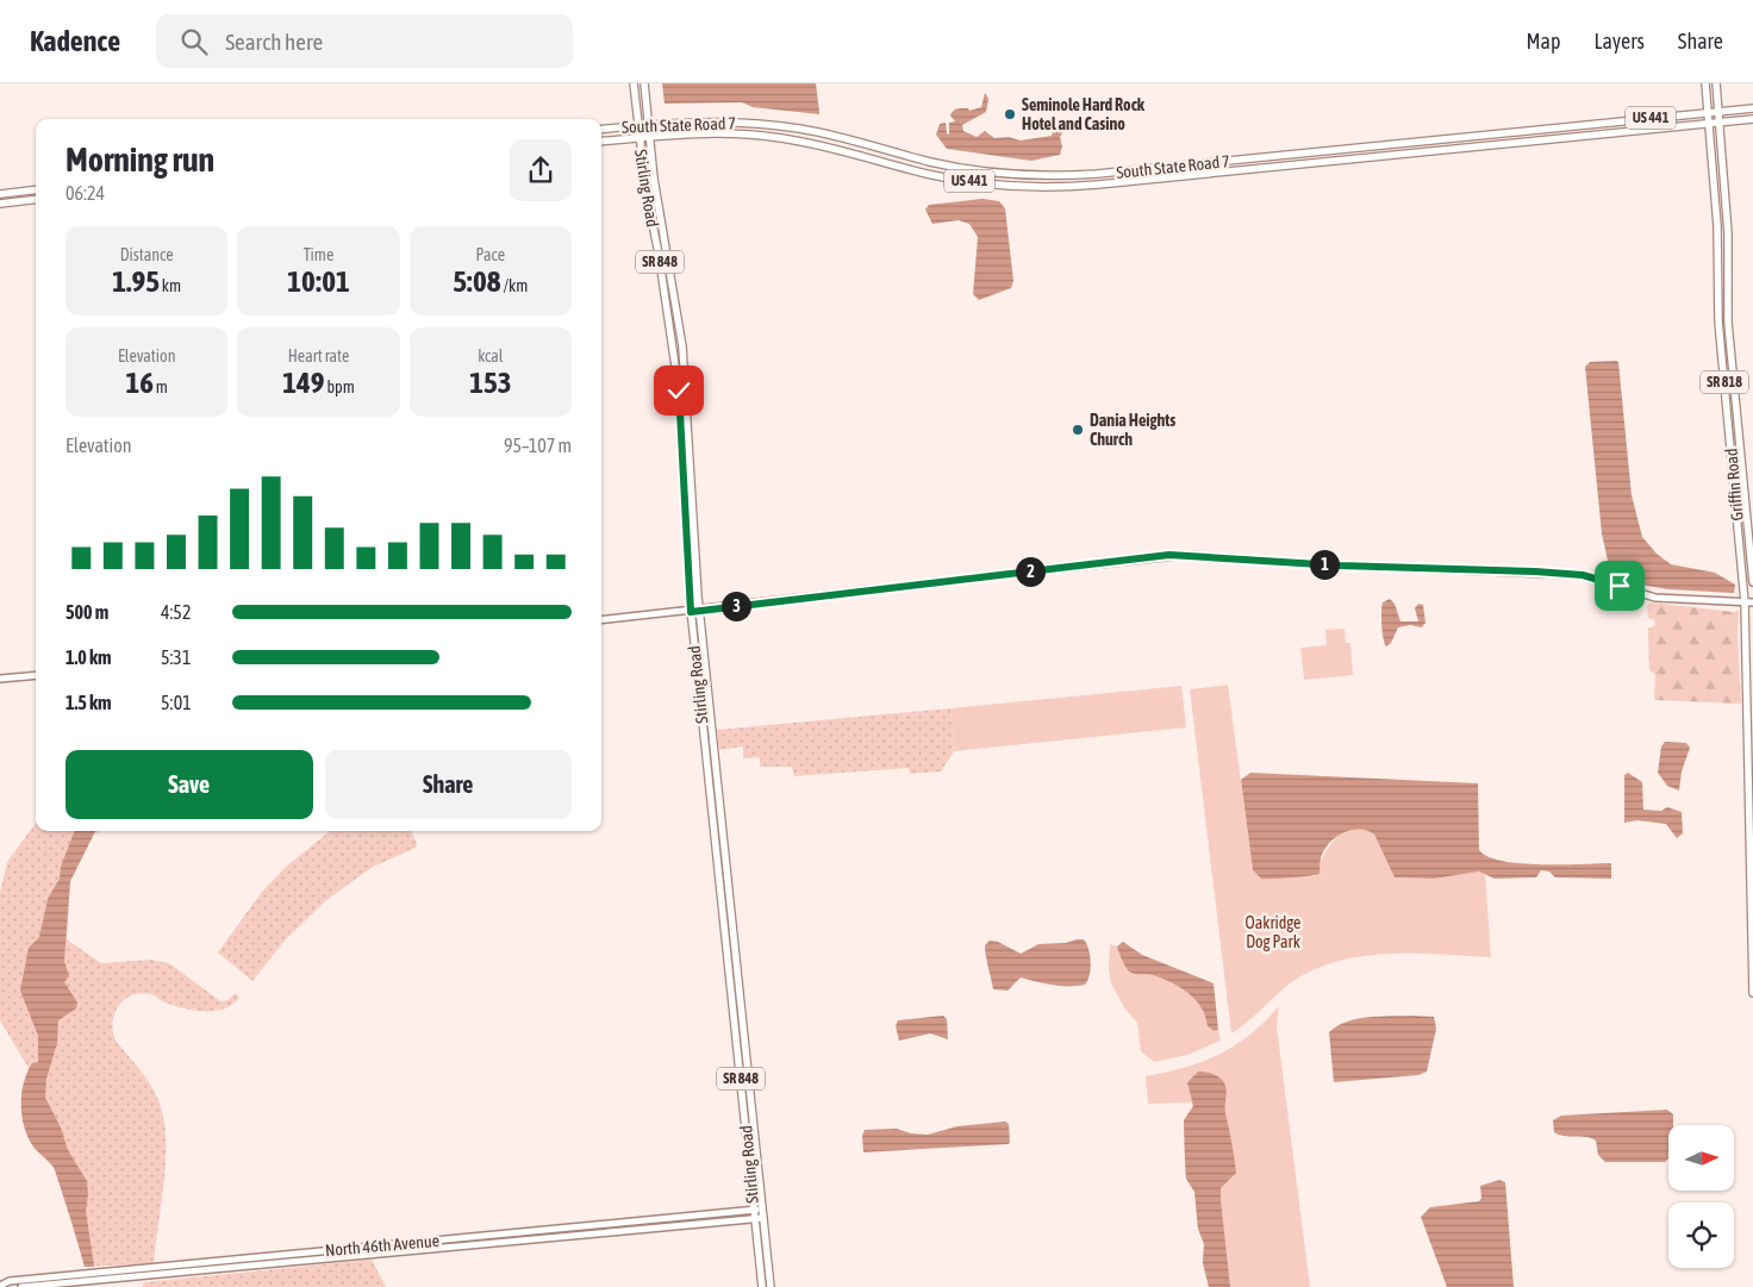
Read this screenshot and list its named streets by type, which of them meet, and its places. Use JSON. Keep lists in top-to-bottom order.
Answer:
{
  "streets": {
    "main road": [
      "US 441",
      "South State Road 7",
      "Stirling Road",
      "SR 848",
      "SR 818",
      "Griffin Road"
    ],
    "street": ["North 46th Avenue"]
  },
  "crossings": [
    ["South State Road 7", "Stirling Road"],
    ["South State Road 7", "Griffin Road"],
    ["Stirling Road", "North 46th Avenue"]
  ],
  "parks": ["Oakridge Dog Park"],
  "places": ["Seminole Hard Rock Hotel and Casino", "Dania Heights Church"],
  "north": "right",
  "page": {
    "header": "Kadence",
    "search": "Search here",
    "nav": ["Map", "Layers", "Share"],
    "heading": ["Morning run", "06:24"],
    "stats": [
      ["Distance", "1.95 km"],
      ["Time", "10:01"],
      ["Pace", "5:08 /km"],
      ["Elevation", "16 m"],
      ["Heart rate", "149 bpm"],
      ["kcal", "153"]
    ],
    "chart": ["Elevation", "95–107 m"],
    "pins": ["1", "2", "3"],
    "list": [
      {
        "name": "500 m",
        "note": "4:52"
      },
      {
        "name": "1.0 km",
        "note": "5:31"
      },
      {
        "name": "1.5 km",
        "note": "5:01"
      }
    ],
    "buttons": ["Save", "Share"]
  }
}
